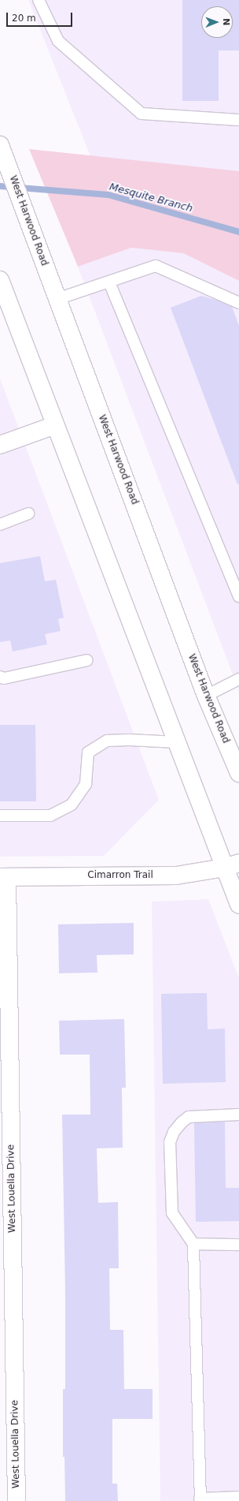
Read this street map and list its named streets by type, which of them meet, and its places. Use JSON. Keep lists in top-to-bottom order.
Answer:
{
  "streets": {
    "main road": ["West Harwood Road", "Cimarron Trail", "West Louella Drive"]
  },
  "crossings": [
    ["Cimarron Trail", "West Louella Drive"]
  ],
  "water": ["Mesquite Branch"],
  "scale_bar": "20 m",
  "north": "right"
}
